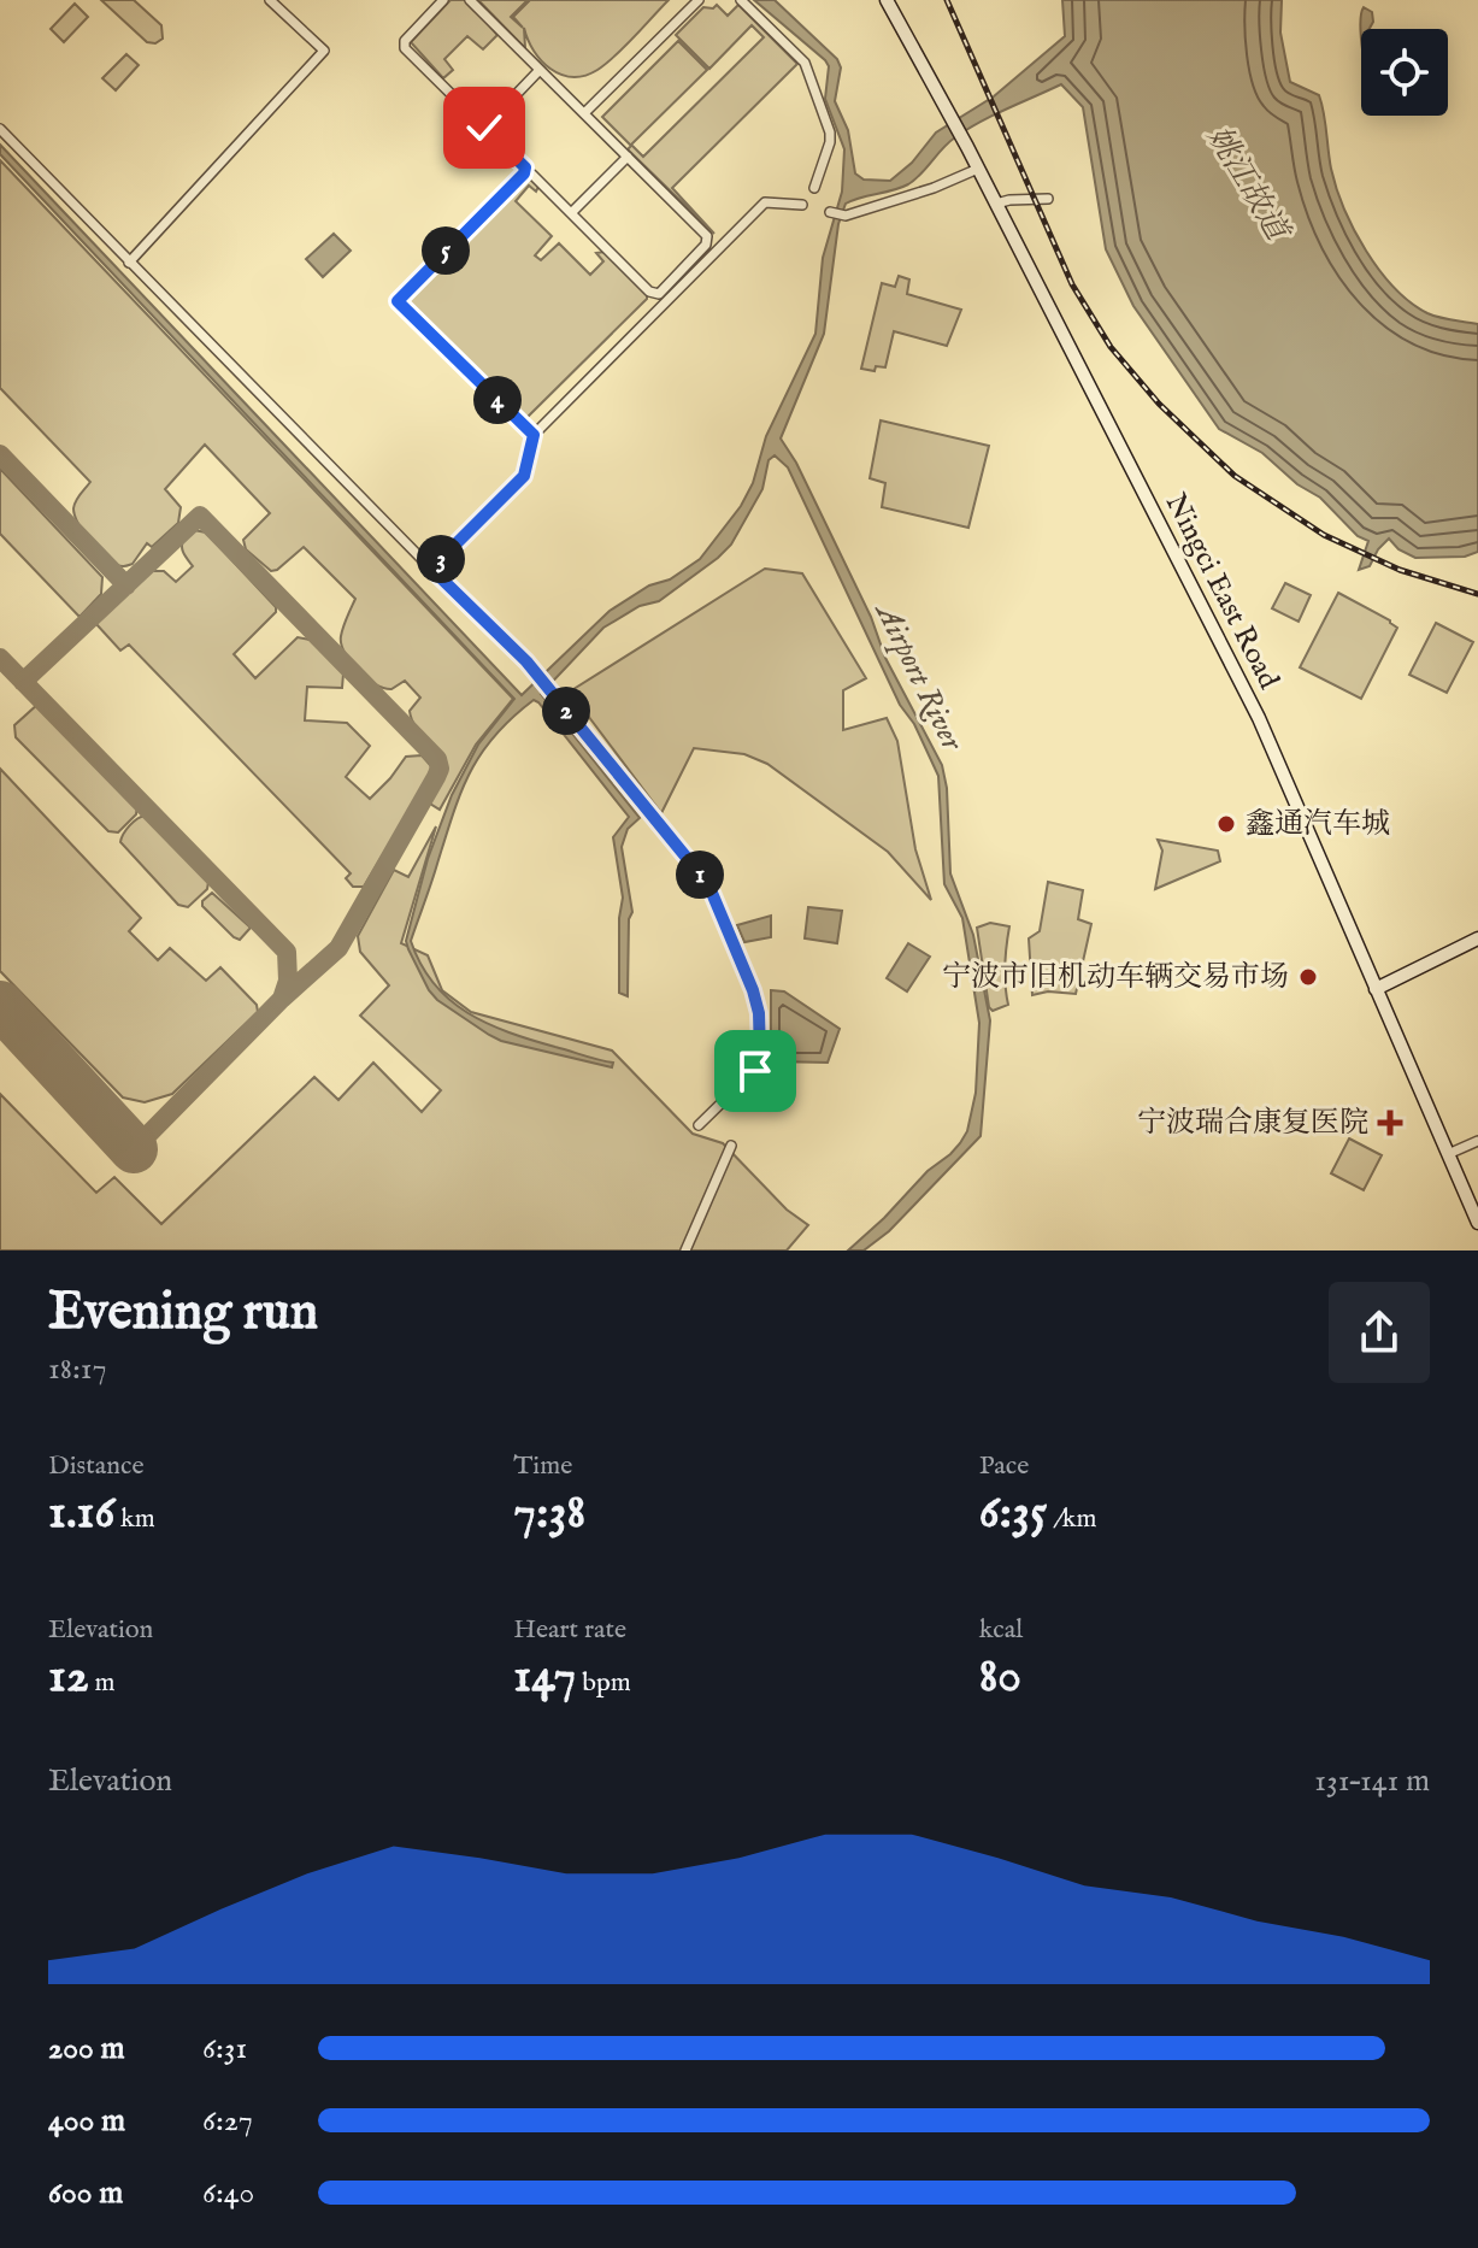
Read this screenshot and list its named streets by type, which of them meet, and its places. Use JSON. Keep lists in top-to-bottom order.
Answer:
{
  "streets": {
    "main road": ["Ningci East Road"]
  },
  "water": ["姚江故道", "Airport River"],
  "places": {
    "other": ["鑫通汽车城", "宁波市旧机动车辆交易市场"],
    "health": ["宁波瑞合康复医院"]
  },
  "page": {
    "pins": [
      "5",
      "4",
      "3",
      "2",
      "1"
    ],
    "heading": ["Evening run", "18:17"],
    "stats": [
      ["Distance", "1.16 km"],
      ["Time", "7:38"],
      ["Pace", "6:35 /km"],
      ["Elevation", "12 m"],
      ["Heart rate", "147 bpm"],
      ["kcal", "80"]
    ],
    "chart": ["Elevation", "131–141 m"],
    "list": [
      {
        "name": "200 m",
        "note": "6:31"
      },
      {
        "name": "400 m",
        "note": "6:27"
      },
      {
        "name": "600 m",
        "note": "6:40"
      }
    ]
  }
}
